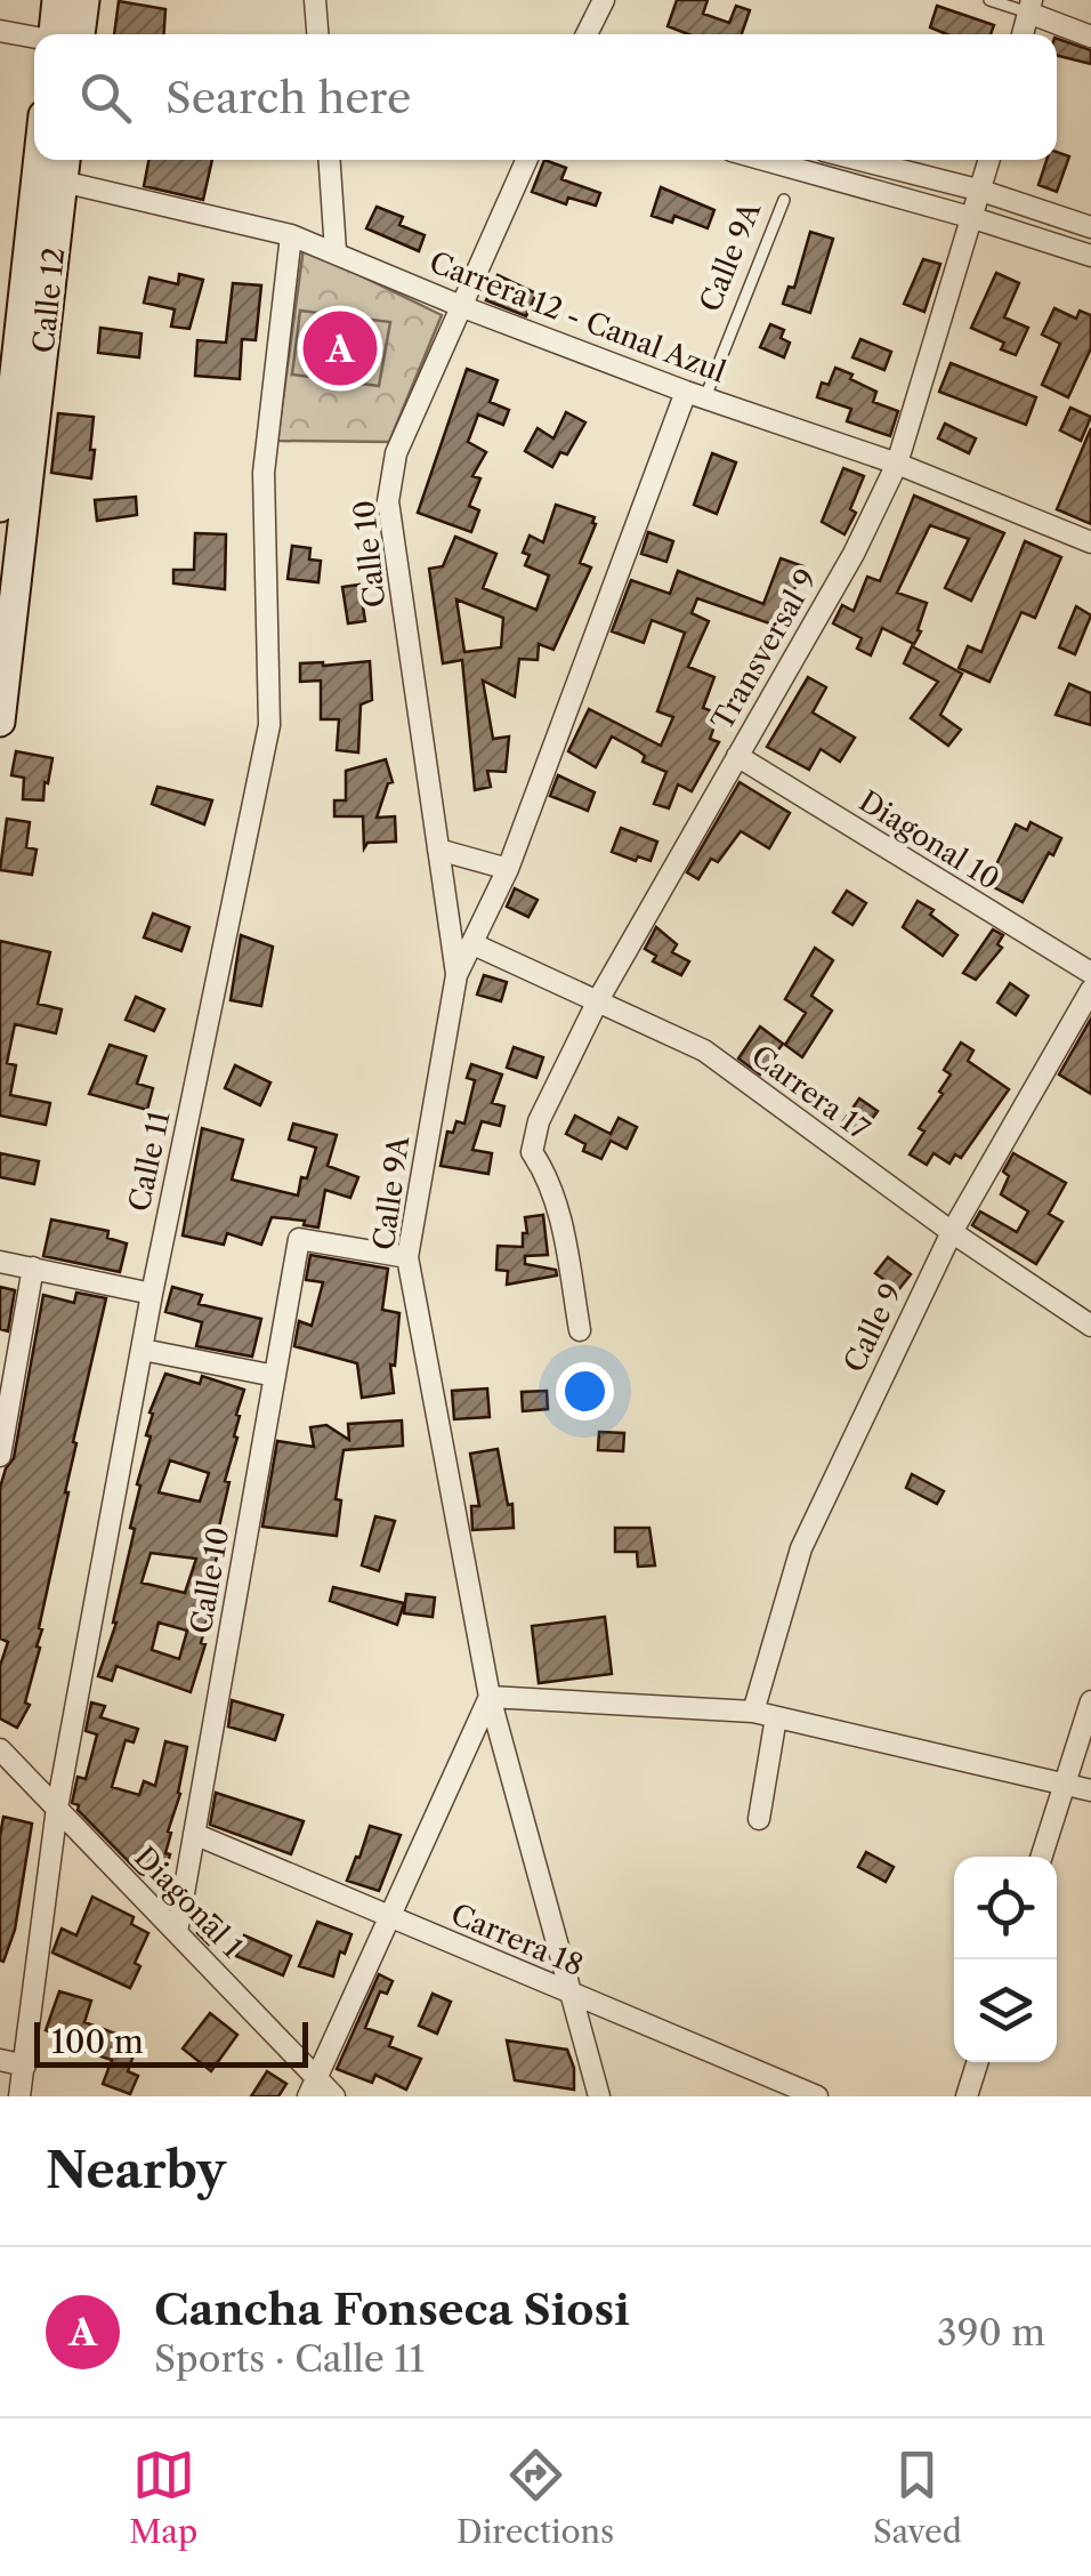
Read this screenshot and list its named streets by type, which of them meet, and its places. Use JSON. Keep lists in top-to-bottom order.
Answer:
{
  "streets": {
    "street": [
      "Calle 9A",
      "Calle 12",
      "Carrera 12 - Canal Azul",
      "Calle 10",
      "Transversal 9",
      "Diagonal 10",
      "Carrera 17",
      "Calle 11",
      "Calle 9",
      "Diagonal 1",
      "Carrera 18"
    ]
  },
  "crossings": [
    ["Calle 9A", "Carrera 12 - Canal Azul"],
    ["Calle 9A", "Calle 10"],
    ["Calle 9A", "Carrera 17"],
    ["Calle 9A", "Carrera 18"],
    ["Calle 12", "Carrera 12 - Canal Azul"],
    ["Carrera 12 - Canal Azul", "Calle 10"],
    ["Carrera 12 - Canal Azul", "Transversal 9"],
    ["Carrera 12 - Canal Azul", "Calle 11"],
    ["Calle 10", "Diagonal 1"],
    ["Calle 10", "Carrera 18"],
    ["Transversal 9", "Diagonal 10"],
    ["Transversal 9", "Carrera 17"],
    ["Carrera 17", "Calle 9"],
    ["Calle 11", "Diagonal 1"]
  ],
  "scale_bar": "100 m",
  "page": {
    "search": "Search here",
    "pins": "A",
    "scale": "100 m",
    "heading": "Nearby",
    "list": [
      {
        "mark": "A",
        "name": "Cancha Fonseca Siosi",
        "note": "Sports · Calle 11",
        "value": "390 m"
      }
    ],
    "nav": ["Map", "Directions", "Saved"]
  }
}
